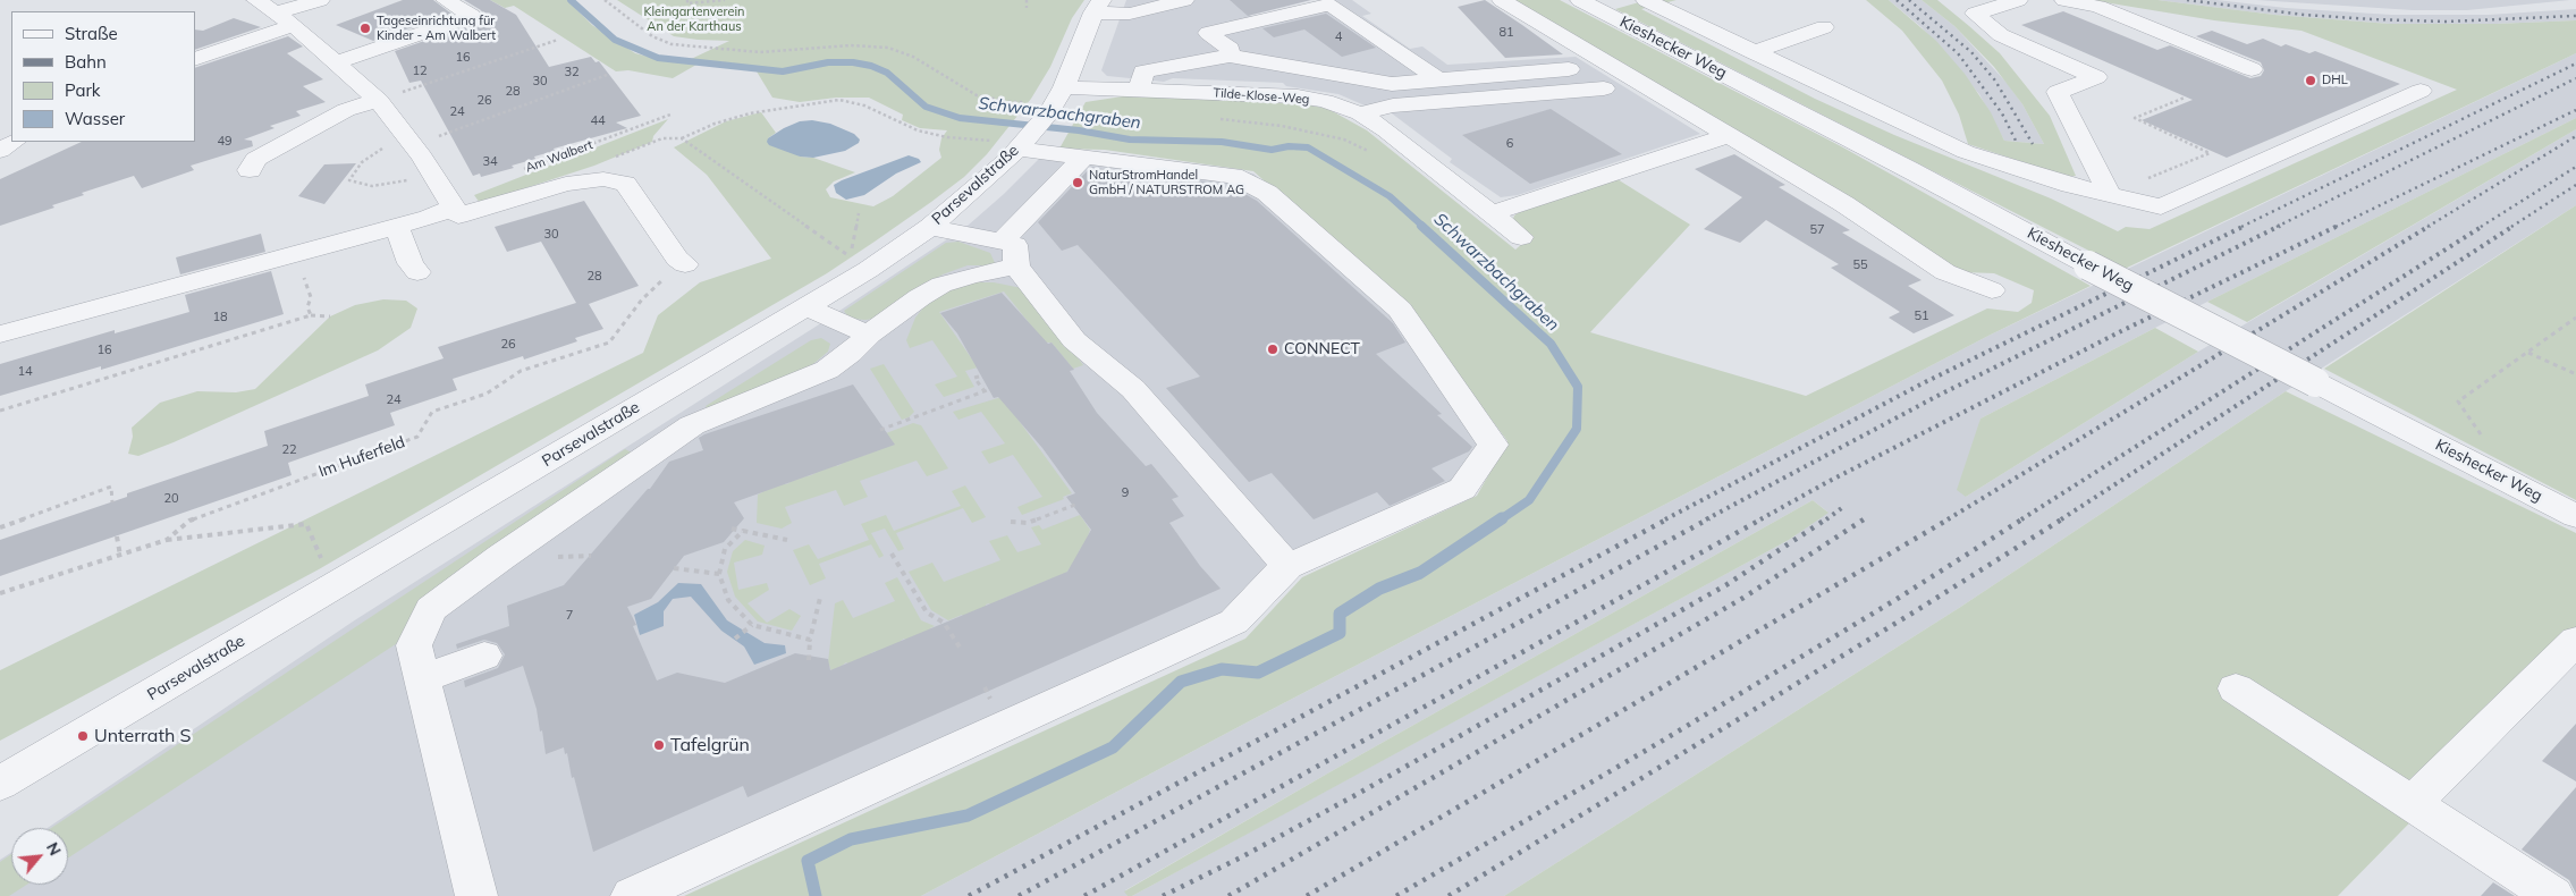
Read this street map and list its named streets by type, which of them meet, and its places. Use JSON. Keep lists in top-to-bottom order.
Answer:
{
  "streets": {
    "street": ["Kieshecker Weg", "Tilde-Klose-Weg", "Parsevalstraße"],
    "path": ["Am Walbert", "Im Huferfeld"]
  },
  "crossings": [
    ["Tilde-Klose-Weg", "Parsevalstraße"]
  ],
  "water": ["Schwarzbachgraben"],
  "parks": ["Kleingartenverein An der Karthaus"],
  "places": [
    "Tageseinrichtung für Kinder - Am Walbert",
    "DHL",
    "NaturStromHandel GmbH / NATURSTROM AG",
    "CONNECT",
    "Unterrath S",
    "Tafelgrün"
  ],
  "house_numbers": [
    "81",
    "4",
    "16",
    "12",
    "32",
    "30",
    "28",
    "26",
    "24",
    "44",
    "49",
    "6",
    "34",
    "57",
    "30",
    "55",
    "28",
    "51",
    "18",
    "26",
    "16",
    "14",
    "24",
    "22",
    "9",
    "20",
    "7"
  ],
  "legend": [
    "Straße",
    "Bahn",
    "Park",
    "Wasser"
  ],
  "north": "top right"
}
